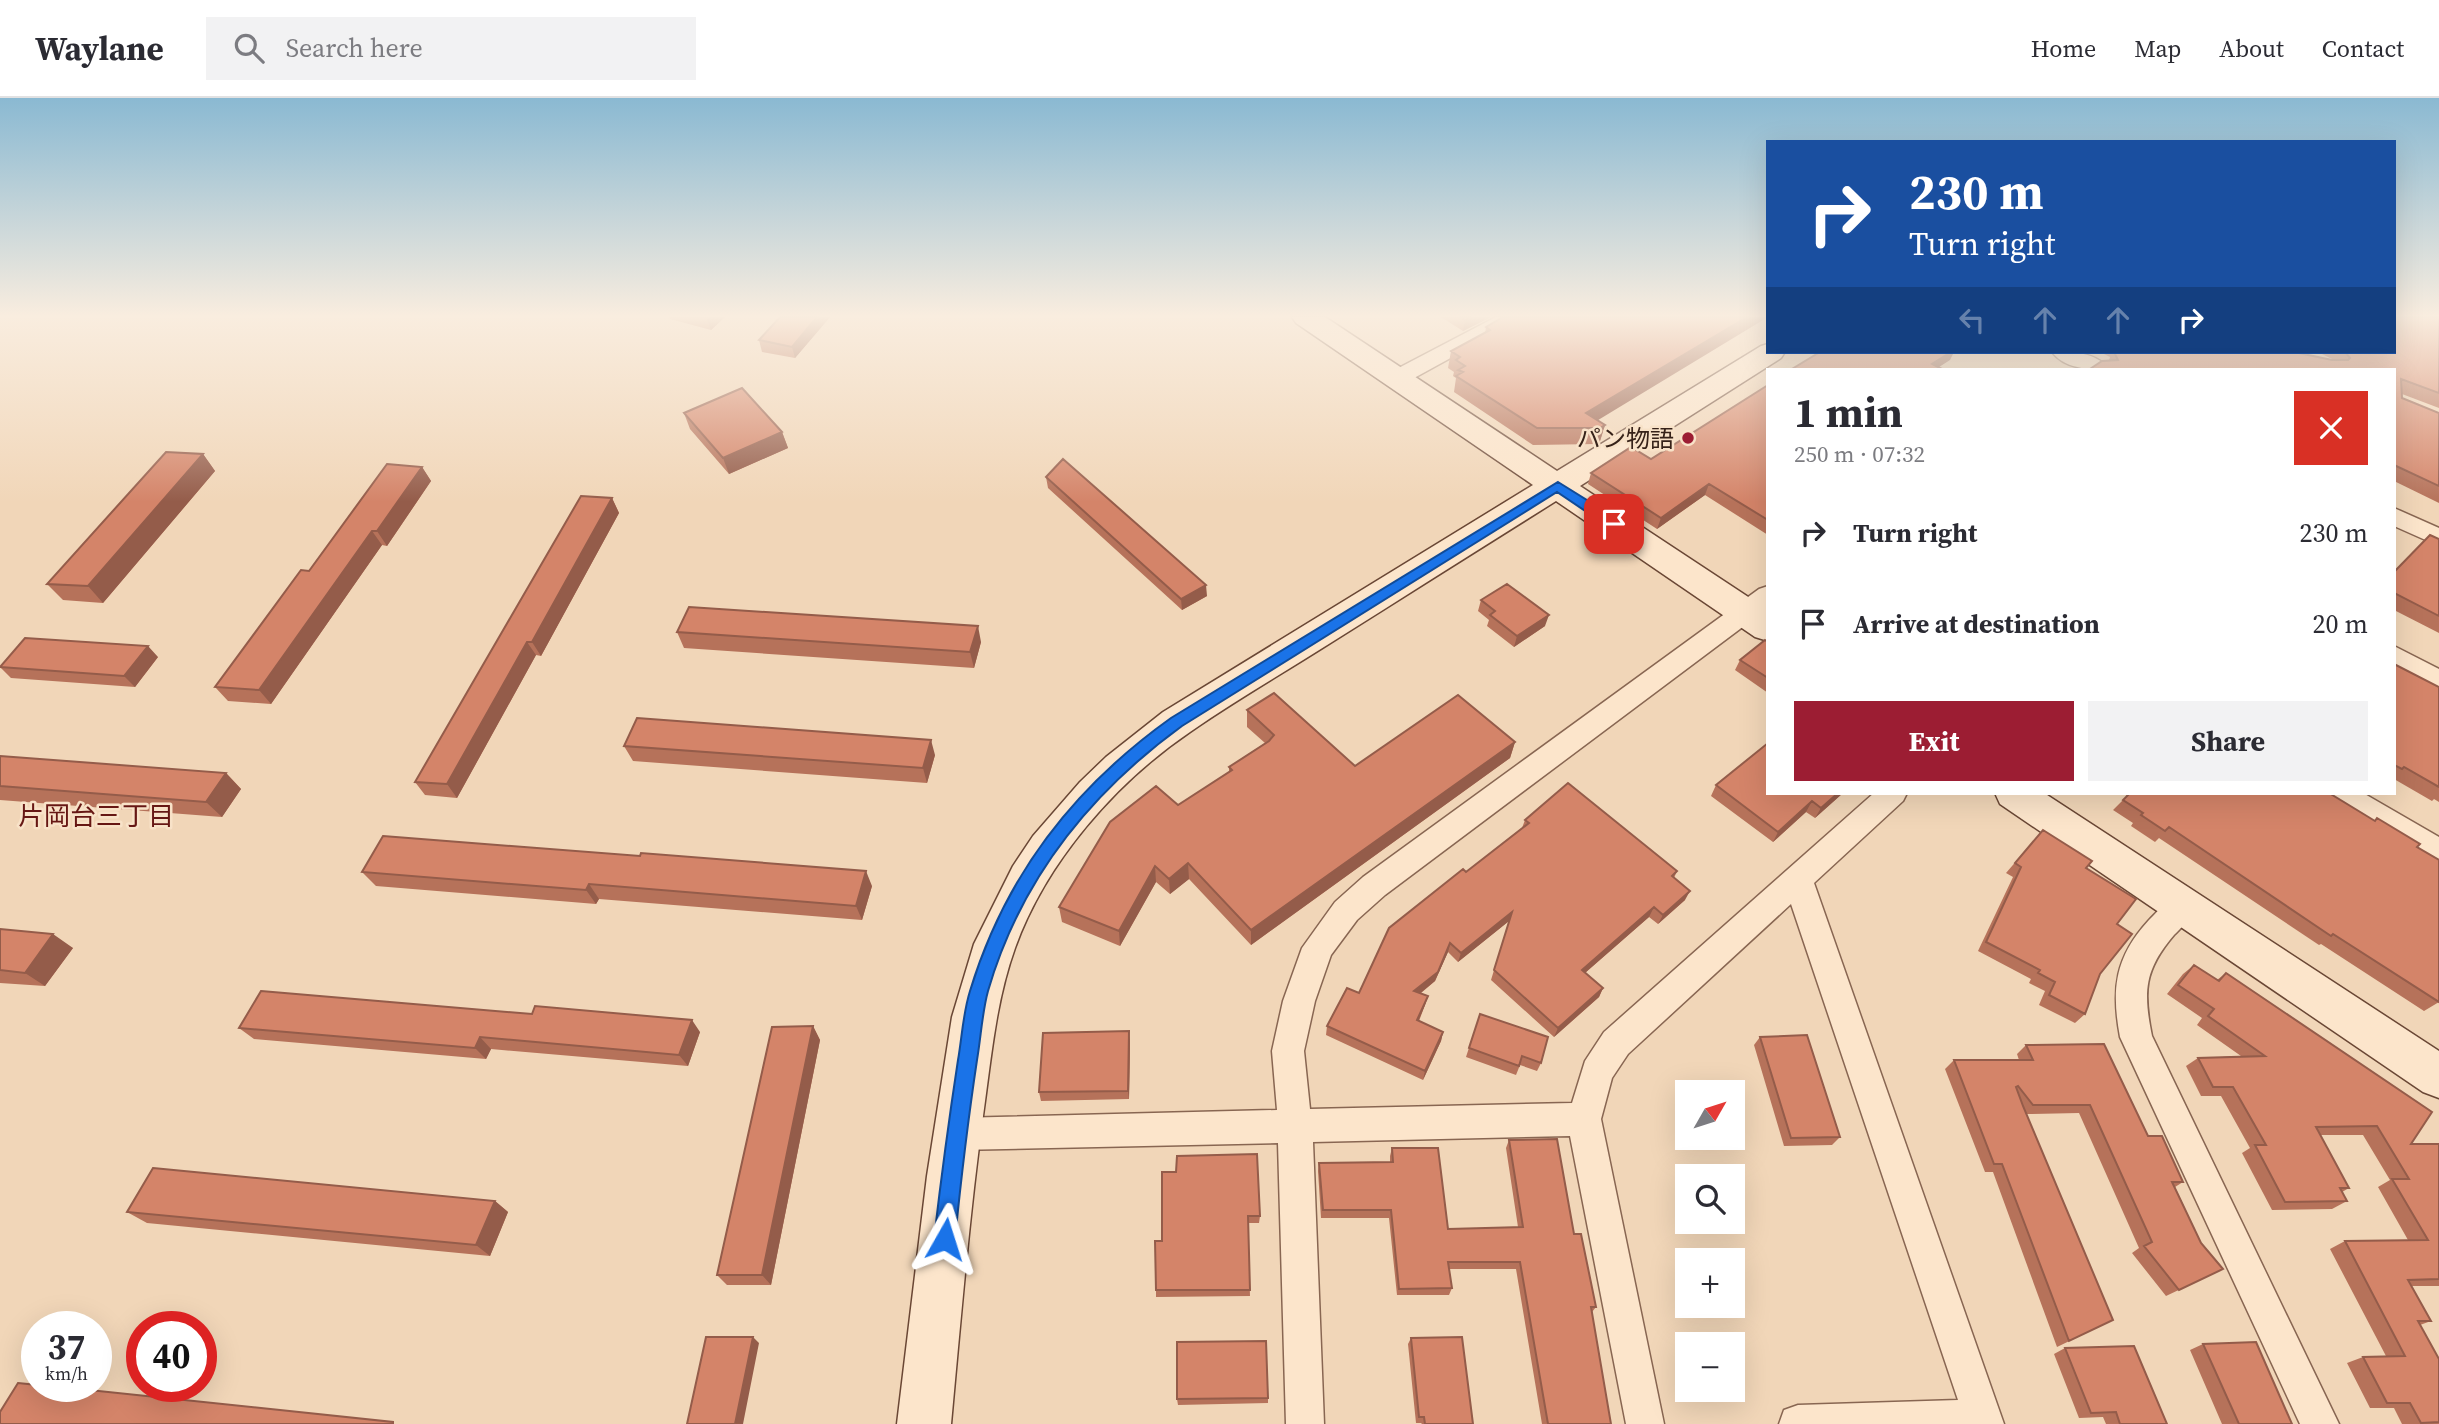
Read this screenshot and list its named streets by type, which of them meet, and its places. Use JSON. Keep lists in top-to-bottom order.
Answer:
{
  "districts": ["片岡台三丁目"],
  "places": ["パン物語"],
  "north": "top right",
  "page": {
    "header": "Waylane",
    "search": "Search here",
    "nav": [
      "Home",
      "Map",
      "About",
      "Contact"
    ],
    "turn": ["230 m", "Turn right"],
    "heading": ["1 min", "250 m · 07:32"],
    "list": [
      {
        "name": "Turn right",
        "value": "230 m"
      },
      {
        "name": "Arrive at destination",
        "value": "20 m"
      }
    ],
    "buttons": ["Exit", "Share"],
    "map_buttons": ["+", "−"],
    "speed": "37 km/h",
    "limit": "40"
  }
}
